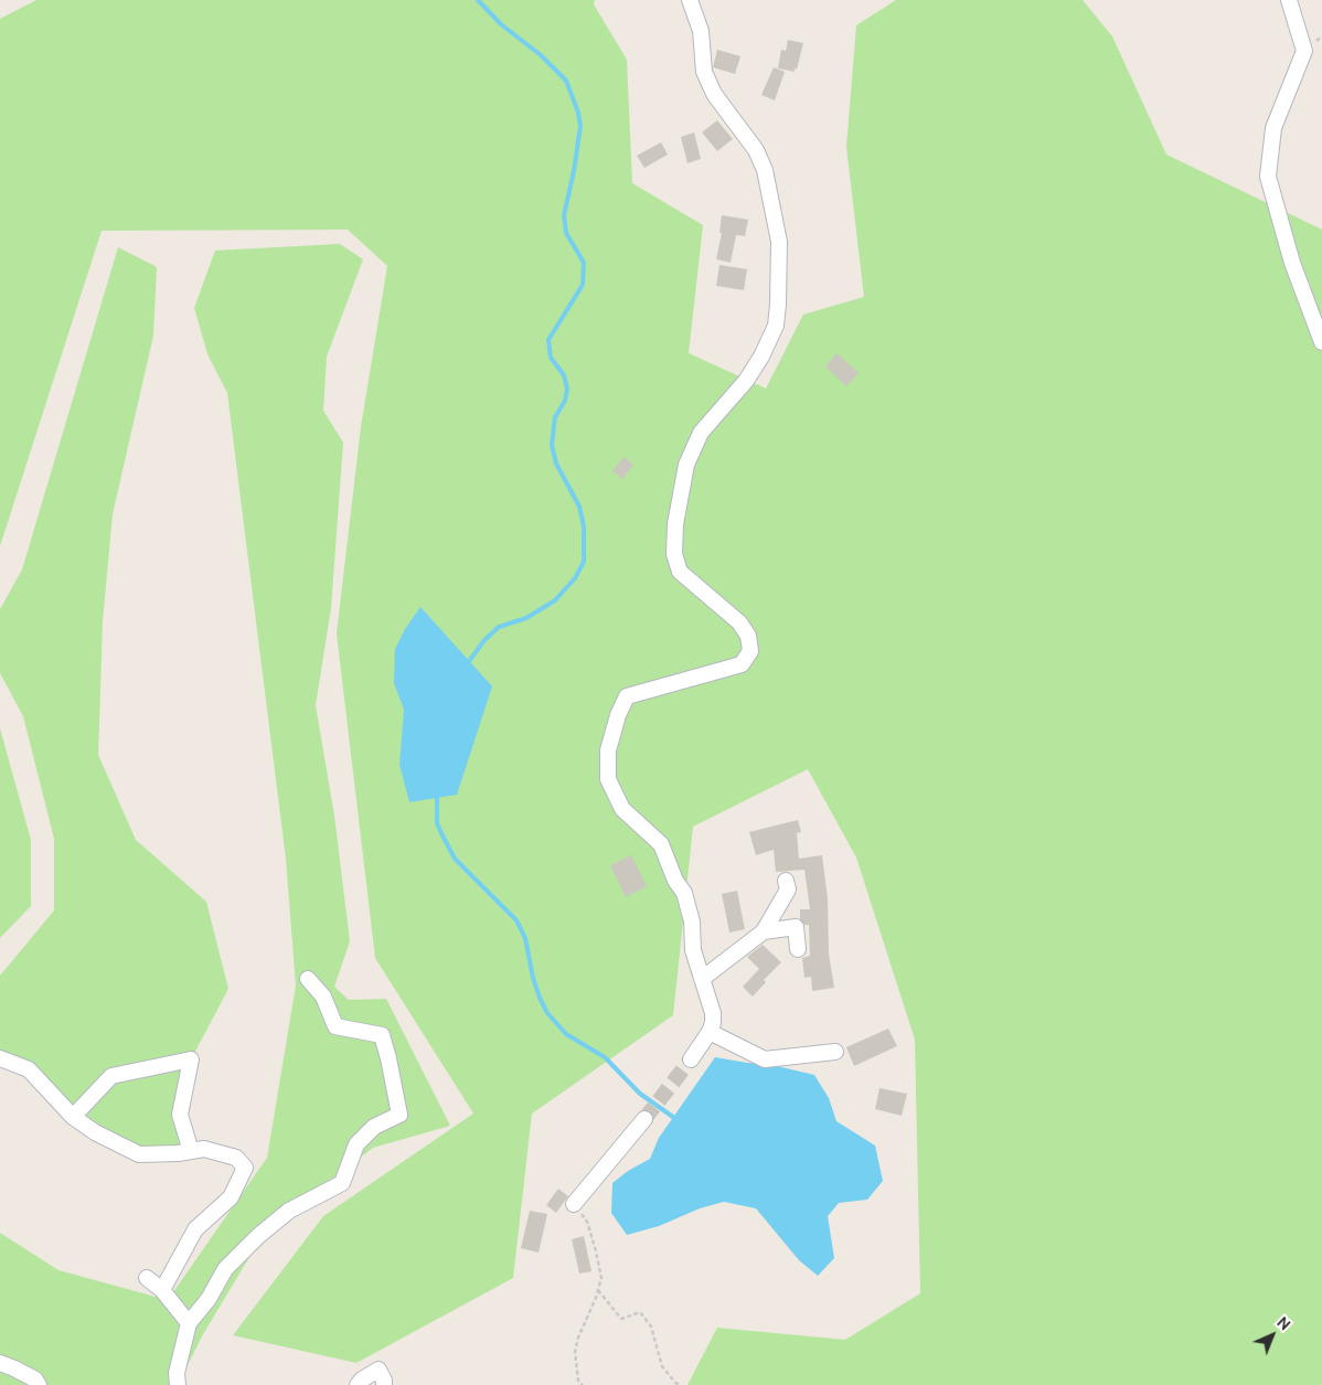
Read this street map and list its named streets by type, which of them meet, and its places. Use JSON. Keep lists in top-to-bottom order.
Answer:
{
  "north": "top right"
}
